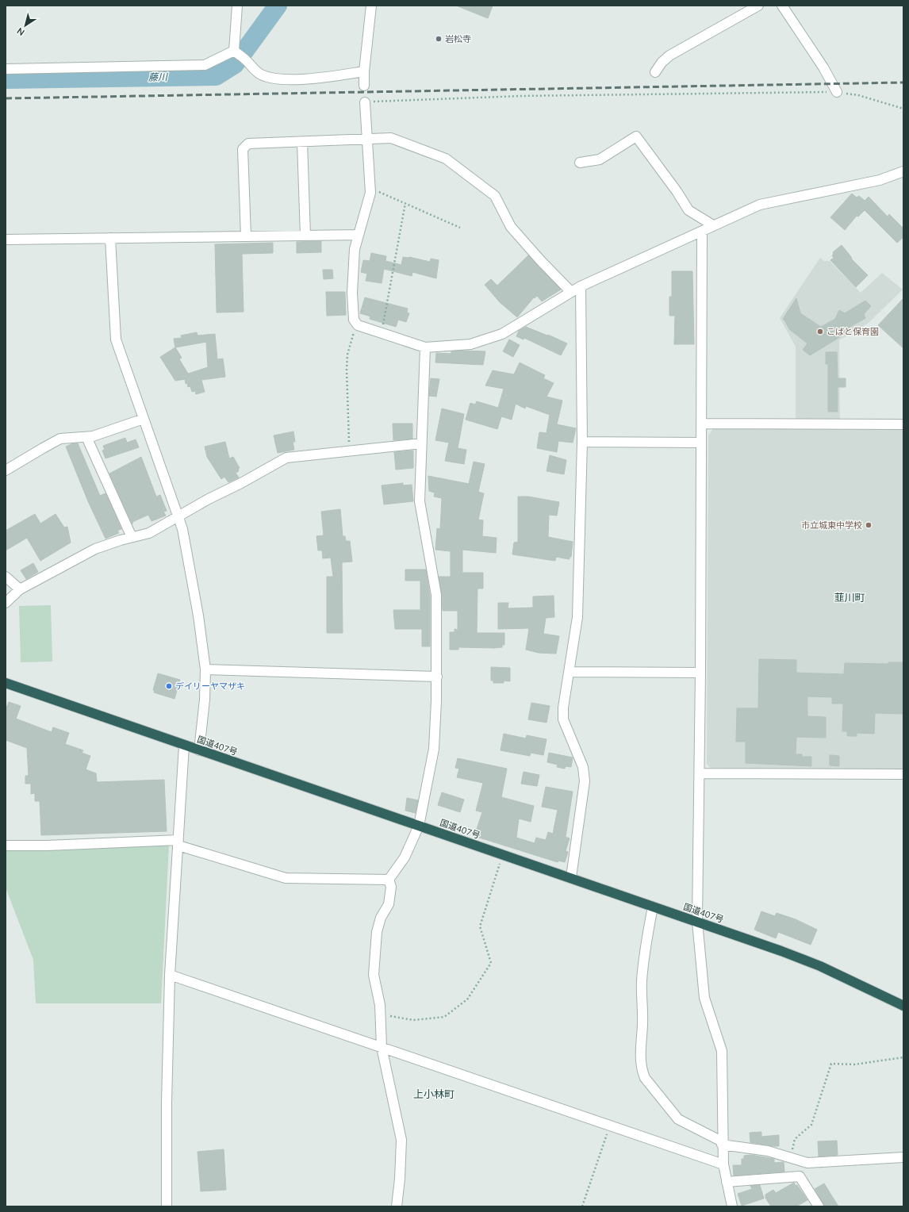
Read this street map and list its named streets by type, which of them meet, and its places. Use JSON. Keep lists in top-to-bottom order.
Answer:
{
  "streets": {
    "highway": ["国道407号"]
  },
  "districts": ["韮川町", "上小林町"],
  "water": ["藤川"],
  "places": [
    "岩松寺",
    "こばと保育園",
    "市立城東中学校",
    "デイリーヤマザキ"
  ],
  "north": "bottom left"
}
